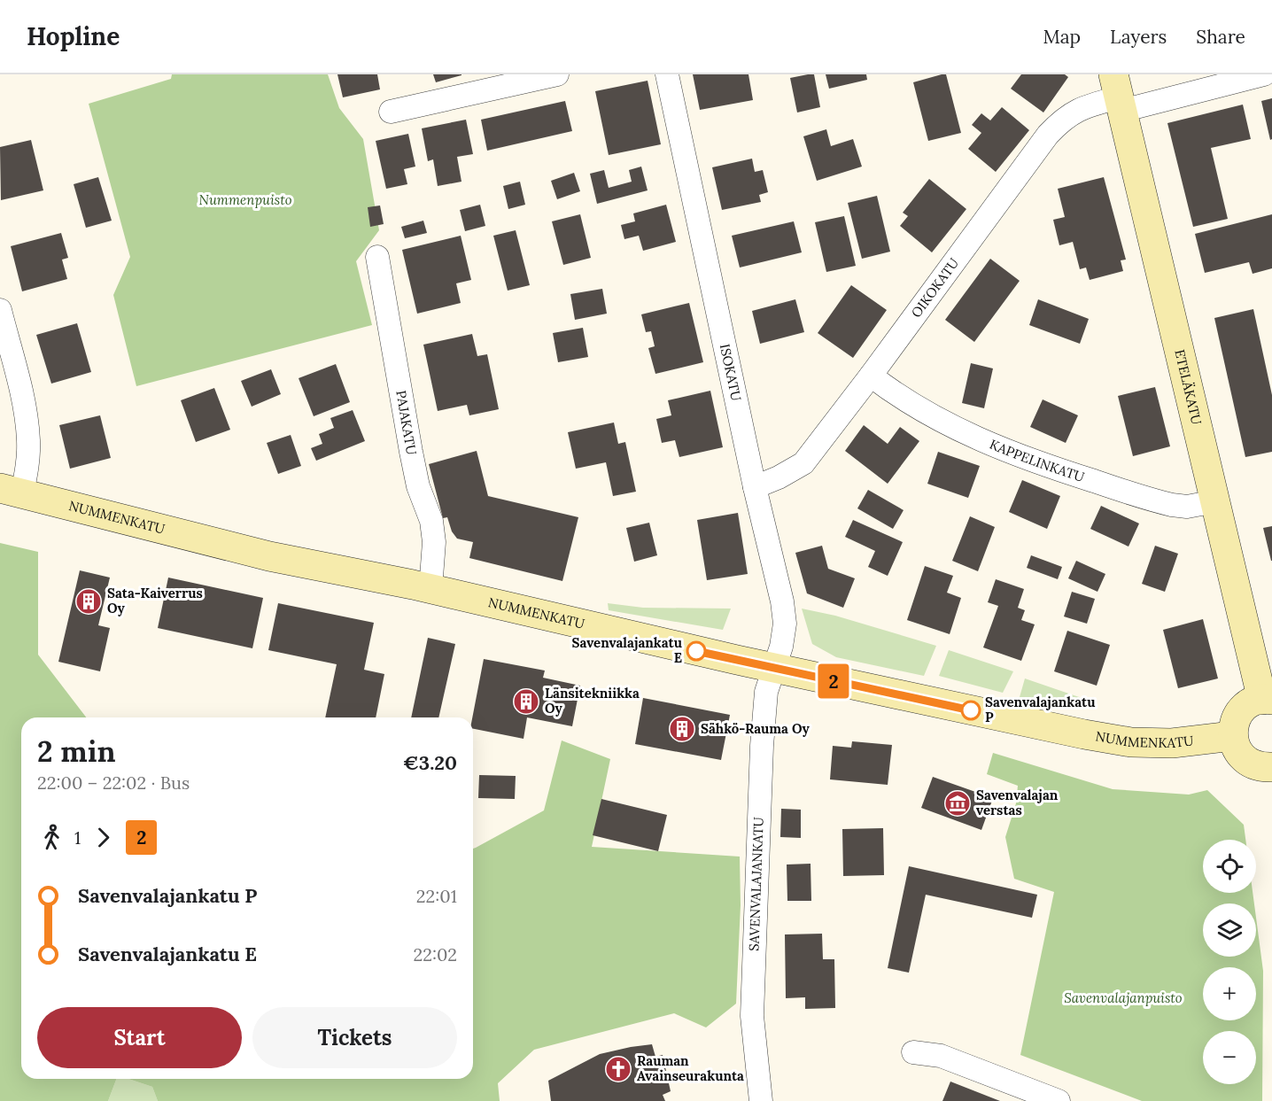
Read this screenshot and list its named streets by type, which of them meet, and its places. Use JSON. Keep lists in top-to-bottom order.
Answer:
{
  "streets": {
    "main road": ["ETELÄKATU", "NUMMENKATU"],
    "street": [
      "OIKOKATU",
      "ISOKATU",
      "PAJAKATU",
      "KAPPELINKATU",
      "SAVENVALAJANKATU"
    ]
  },
  "crossings": [
    ["OIKOKATU", "ISOKATU"],
    ["OIKOKATU", "ETELÄKATU"],
    ["OIKOKATU", "KAPPELINKATU"],
    ["ISOKATU", "NUMMENKATU"],
    ["ISOKATU", "SAVENVALAJANKATU"],
    ["ETELÄKATU", "KAPPELINKATU"],
    ["PAJAKATU", "NUMMENKATU"],
    ["NUMMENKATU", "SAVENVALAJANKATU"]
  ],
  "parks": ["Nummenpuisto", "Savenvalajanpuisto"],
  "places": {
    "building": ["Sata-Kaiverrus Oy", "Länsitekniikka Oy", "Sähkö-Rauma Oy"],
    "other": ["Savenvalajankatu E", "Savenvalajankatu P"],
    "museum": ["Savenvalajan verstas"],
    "church": ["Rauman Avainseurakunta"]
  },
  "lines": ["bus line 2"],
  "page": {
    "header": "Hopline",
    "nav": ["Map", "Layers", "Share"],
    "on_map": "2",
    "heading": ["2 min", "22:00 – 22:02 · Bus", "€3.20"],
    "legs": ["1", "2"],
    "map_buttons": ["+", "−"],
    "list": [
      {
        "name": "Savenvalajankatu P",
        "value": "22:01"
      },
      {
        "name": "Savenvalajankatu E",
        "value": "22:02"
      }
    ],
    "buttons": ["Start", "Tickets"]
  }
}
